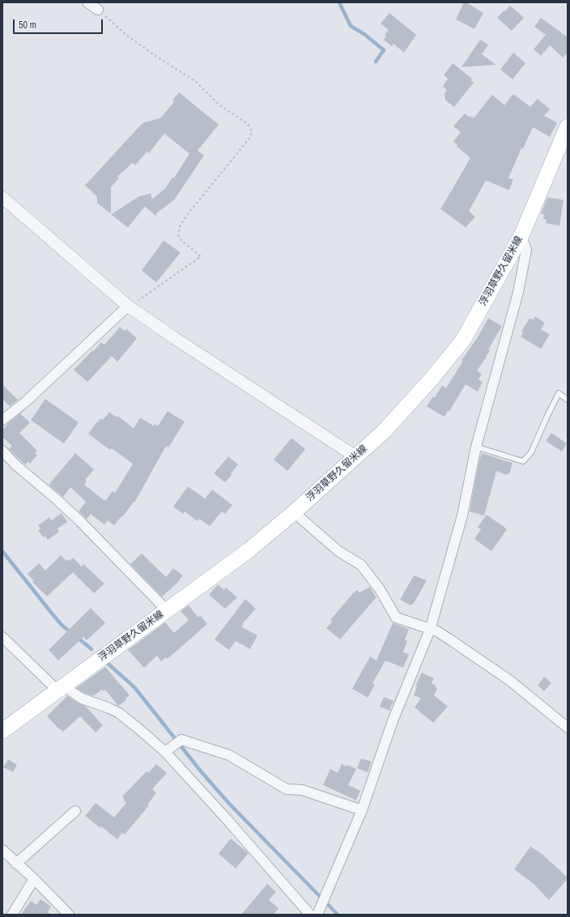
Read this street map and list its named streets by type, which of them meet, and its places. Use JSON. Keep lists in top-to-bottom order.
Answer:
{
  "streets": {
    "main road": ["浮羽草野久留米線"]
  },
  "scale_bar": "50 m"
}
